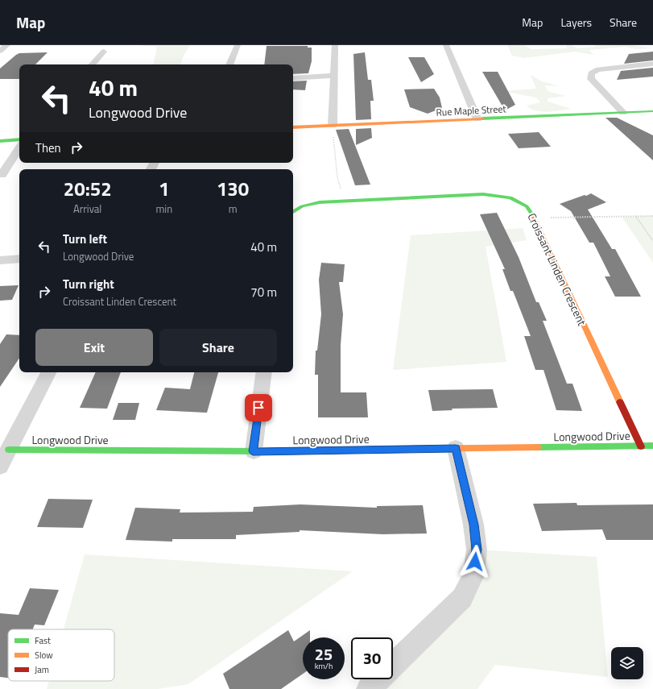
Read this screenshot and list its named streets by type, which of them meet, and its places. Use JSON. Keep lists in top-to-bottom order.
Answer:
{
  "streets": {
    "street": ["Rue Maple Street", "Croissant Linden Crescent", "Longwood Drive"]
  },
  "crossings": [
    ["Croissant Linden Crescent", "Longwood Drive"]
  ],
  "legend": ["Fast", "Slow", "Jam"],
  "page": {
    "header": "Map",
    "nav": ["Map", "Layers", "Share"],
    "turn": ["40 m", "Longwood Drive"],
    "then": "Then",
    "eta": [
      "20:52",
      "Arrival",
      "1",
      "min",
      "130",
      "m"
    ],
    "list": [
      {
        "name": "Turn left",
        "note": "Longwood Drive",
        "value": "40 m"
      },
      {
        "name": "Turn right",
        "note": "Croissant Linden Crescent",
        "value": "70 m"
      }
    ],
    "buttons": ["Exit", "Share"],
    "speed": "25 km/h",
    "limit": "30"
  }
}
